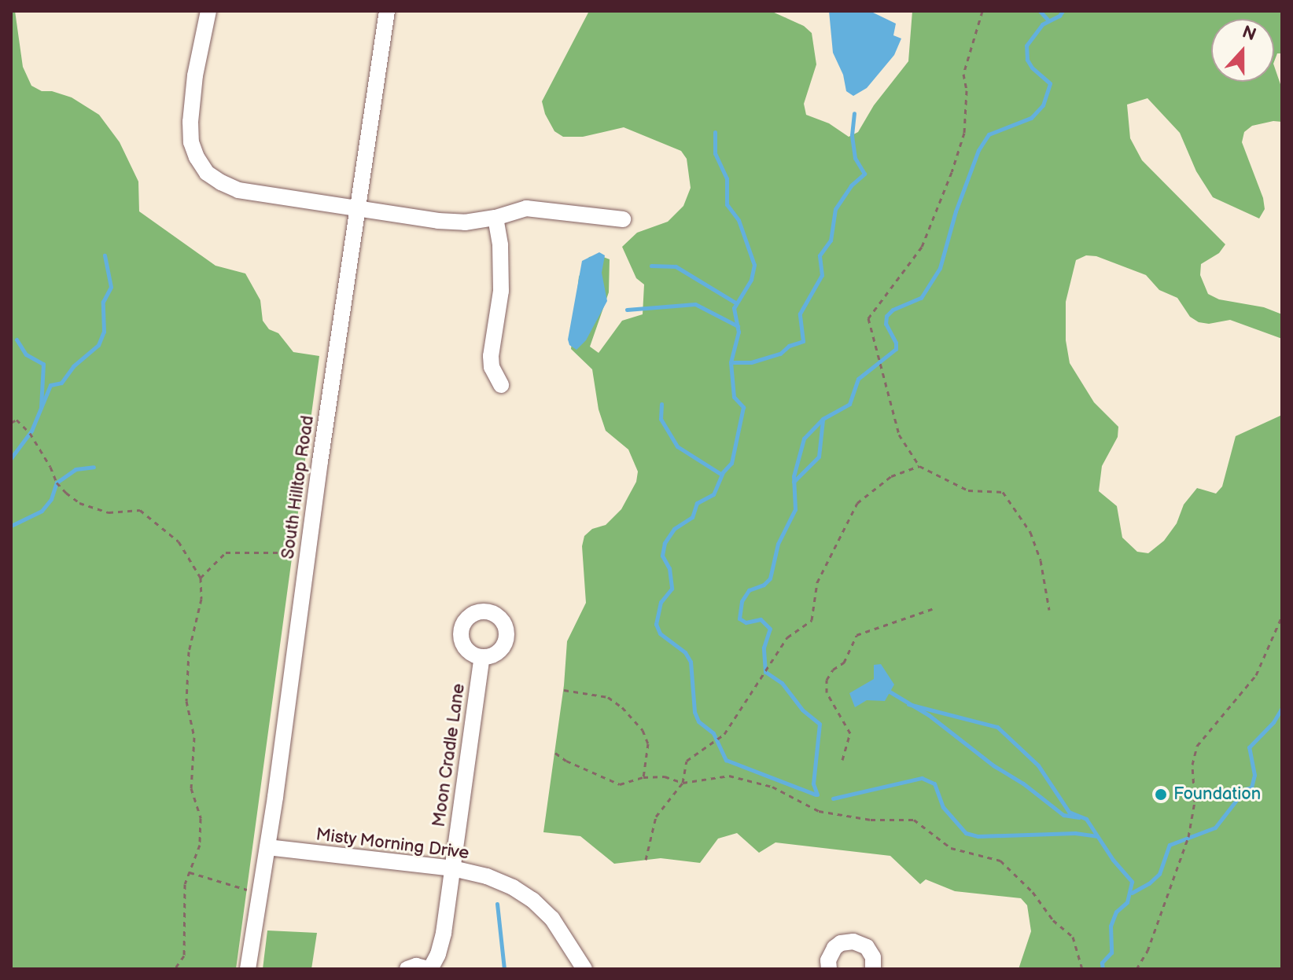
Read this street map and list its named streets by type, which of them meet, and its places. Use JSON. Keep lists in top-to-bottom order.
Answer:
{
  "streets": {
    "street": ["South Hilltop Road", "Moon Cradle Lane", "Misty Morning Drive"]
  },
  "crossings": [
    ["South Hilltop Road", "Misty Morning Drive"],
    ["Moon Cradle Lane", "Misty Morning Drive"]
  ],
  "places": ["Foundation"],
  "north": "top"
}
